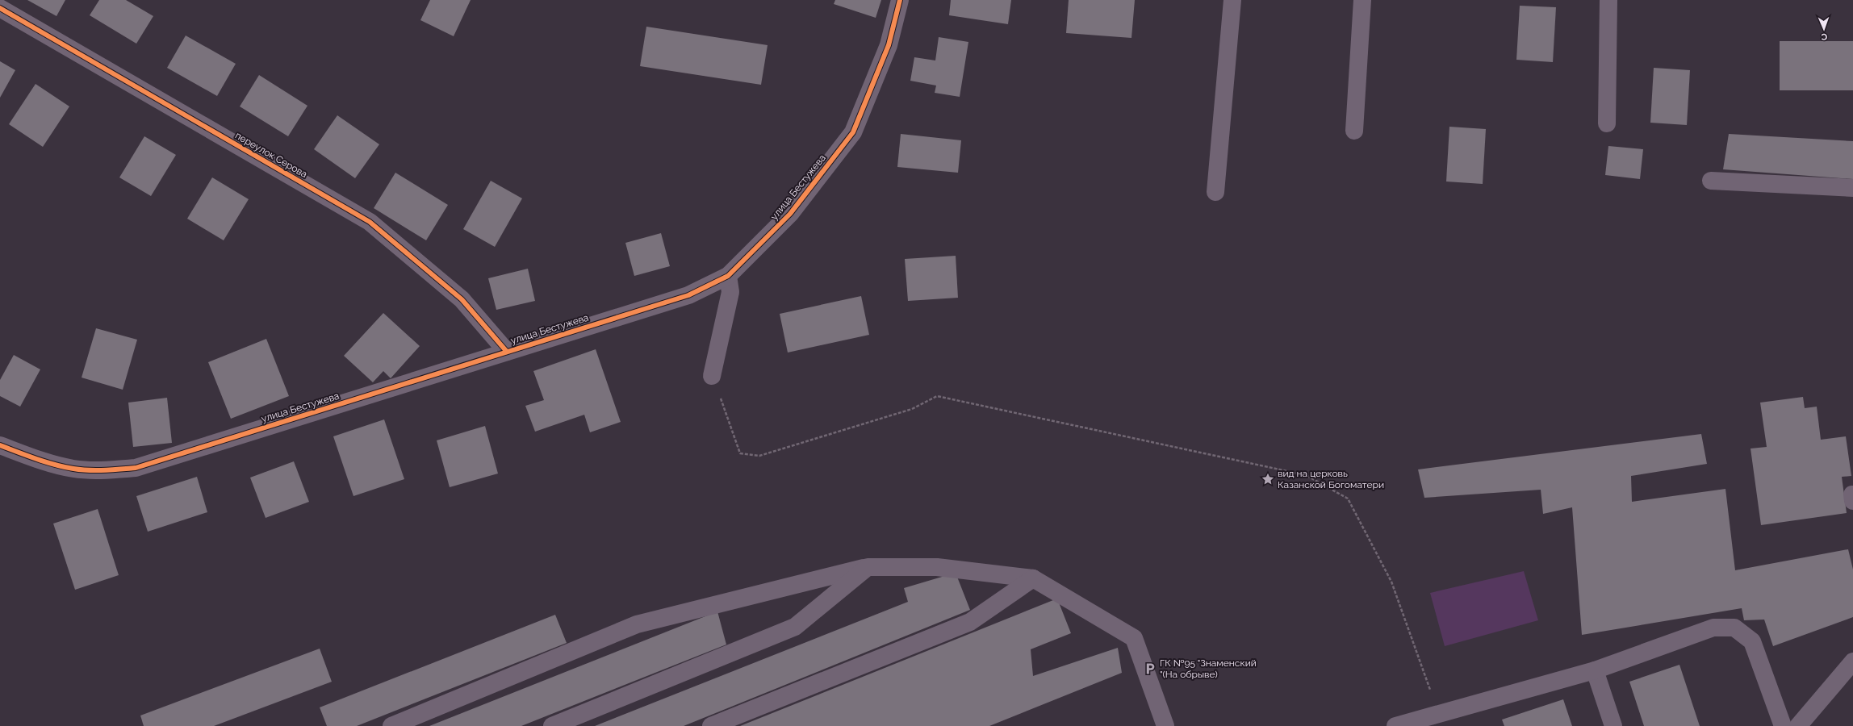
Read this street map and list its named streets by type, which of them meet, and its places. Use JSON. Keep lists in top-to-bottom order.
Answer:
{
  "streets": {
    "street": ["переулок Серова", "улица Бестужева"]
  },
  "crossings": [
    ["переулок Серова", "улица Бестужева"]
  ],
  "places": {
    "place": ["вид на церковь Казанской Богоматери"],
    "parking": ["ГК №95 \"Знаменский \"(На обрыве)"]
  },
  "north": "bottom"
}
